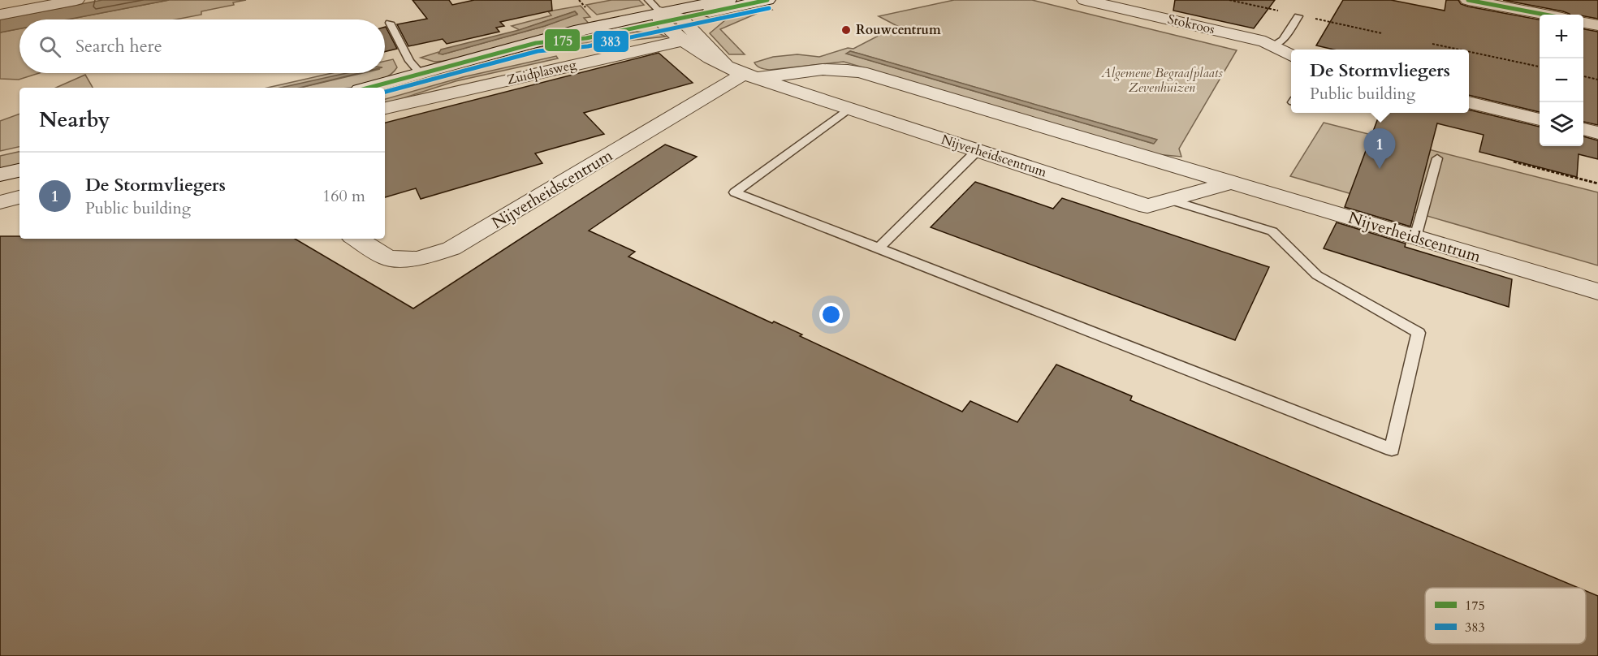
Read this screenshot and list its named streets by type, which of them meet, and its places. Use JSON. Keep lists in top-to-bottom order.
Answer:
{
  "streets": {
    "street": ["Stokroos", "Zuidplasweg", "Nijverheidscentrum"]
  },
  "crossings": [
    ["Zuidplasweg", "Nijverheidscentrum"]
  ],
  "parks": ["Algemene Begraafplaats Zevenhuizen"],
  "places": ["Rouwcentrum"],
  "lines": ["transit line 175", "transit line 383"],
  "legend": ["175", "383"],
  "page": {
    "map_buttons": ["+", "−"],
    "search": "Search here",
    "popup": ["De Stormvliegers", "Public building"],
    "heading": "Nearby",
    "pins": "1",
    "list": [
      {
        "mark": "1",
        "name": "De Stormvliegers",
        "note": "Public building",
        "value": "160 m"
      }
    ]
  }
}
